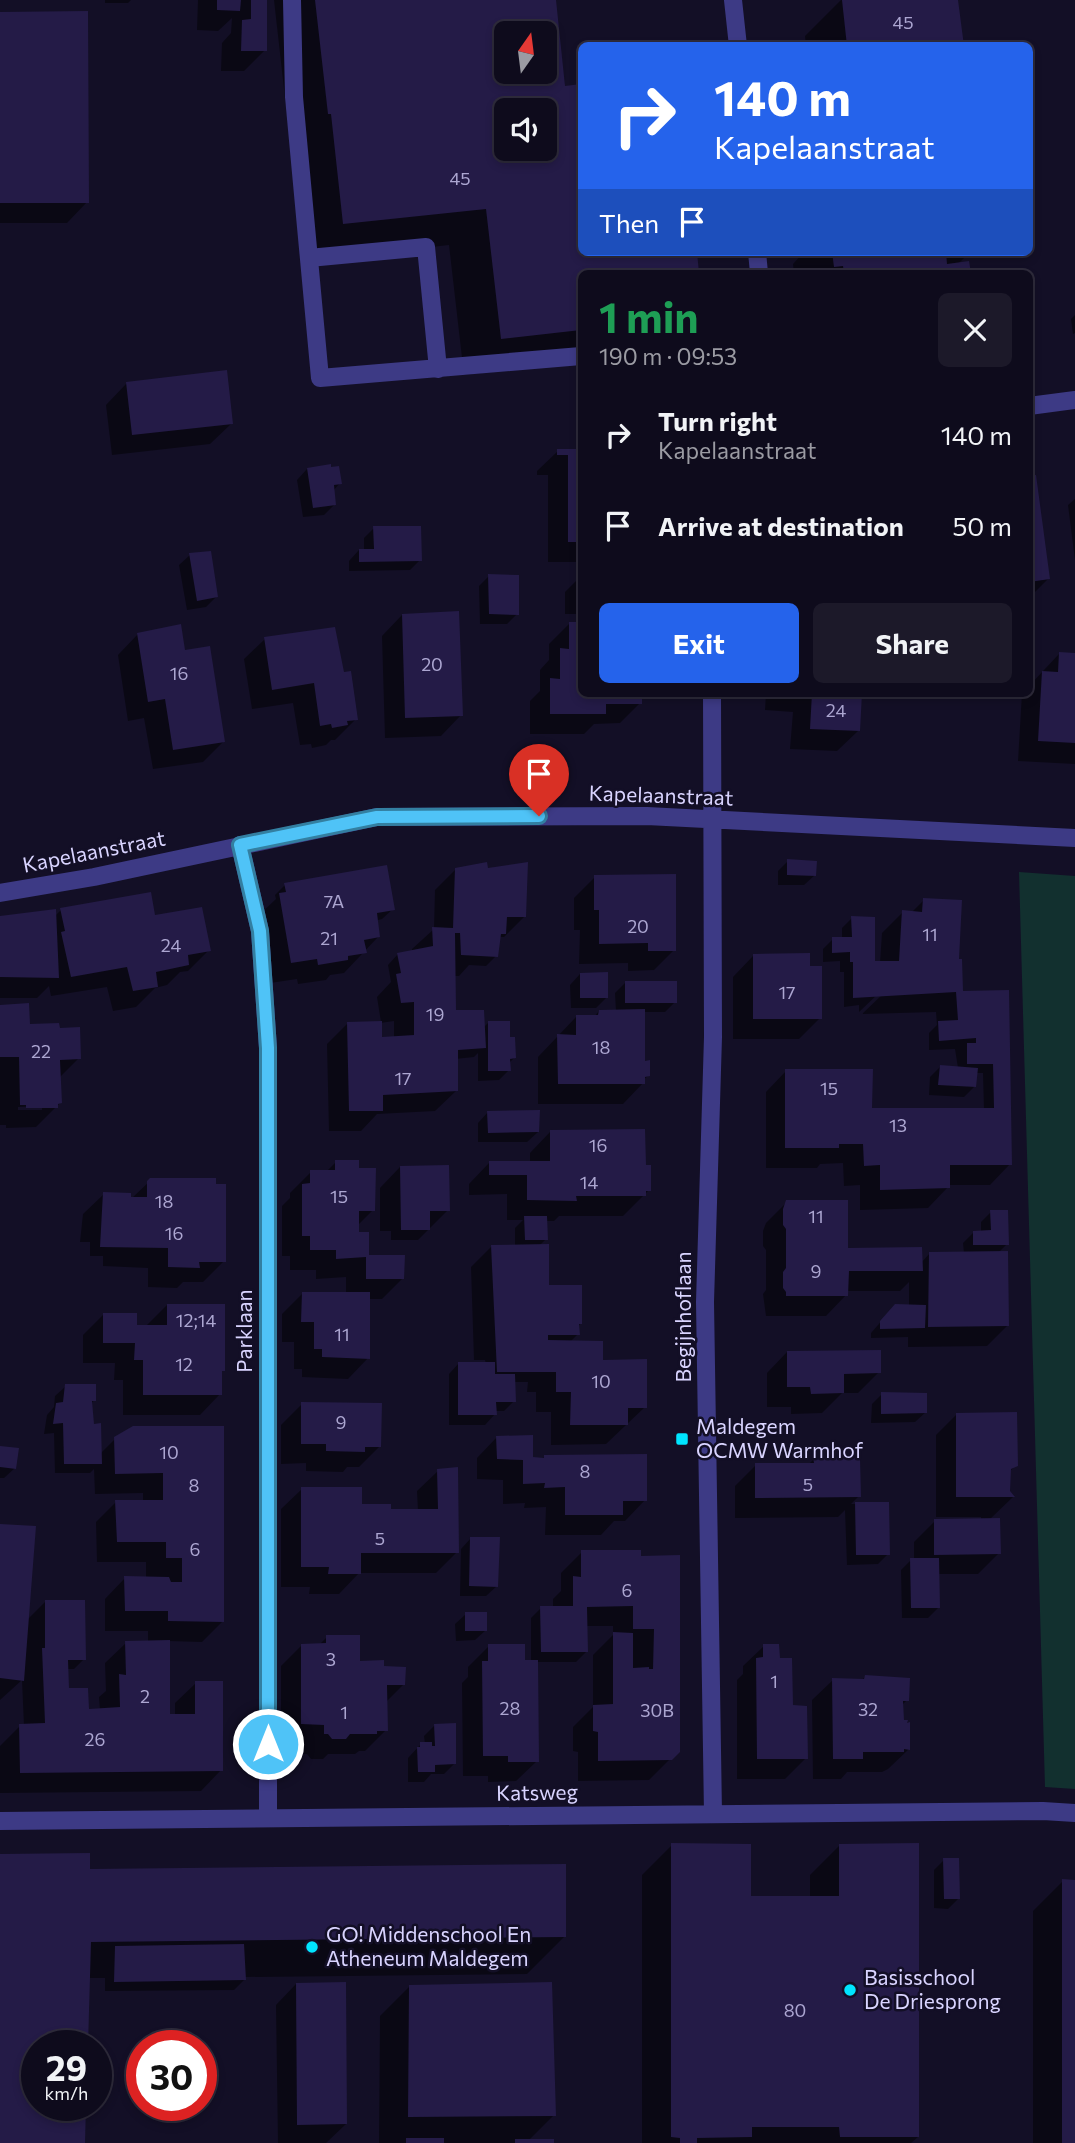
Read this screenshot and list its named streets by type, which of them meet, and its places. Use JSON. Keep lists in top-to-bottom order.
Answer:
{
  "streets": {
    "street": [
      "Kapelaanstraat",
      "Begijnhoflaan",
      "Parklaan",
      "Katsweg"
    ]
  },
  "crossings": [
    ["Kapelaanstraat", "Begijnhoflaan"],
    ["Kapelaanstraat", "Parklaan"],
    ["Begijnhoflaan", "Katsweg"],
    ["Parklaan", "Katsweg"]
  ],
  "places": {
    "transit": ["Maldegem OCMW Warmhof"],
    "other": ["GO! Middenschool En Atheneum Maldegem", "Basisschool De Driesprong"]
  },
  "house_numbers": [
    "45",
    "45",
    "20",
    "16",
    "24",
    "7A",
    "20",
    "11",
    "21",
    "24",
    "17",
    "19",
    "18",
    "22",
    "17",
    "15",
    "13",
    "16",
    "14",
    "15",
    "18",
    "11",
    "16",
    "9",
    "12;14",
    "11",
    "12",
    "10",
    "9",
    "10",
    "8",
    "5",
    "8",
    "5",
    "6",
    "6",
    "3",
    "1",
    "2",
    "28",
    "32",
    "30B",
    "1",
    "26",
    "80"
  ],
  "north": "top",
  "page": {
    "turn": ["140 m", "Kapelaanstraat"],
    "then": "Then",
    "heading": ["1 min", "190 m · 09:53"],
    "list": [
      {
        "name": "Turn right",
        "note": "Kapelaanstraat",
        "value": "140 m"
      },
      {
        "name": "Arrive at destination",
        "value": "50 m"
      }
    ],
    "buttons": ["Exit", "Share"],
    "speed": "29 km/h",
    "limit": "30"
  }
}
